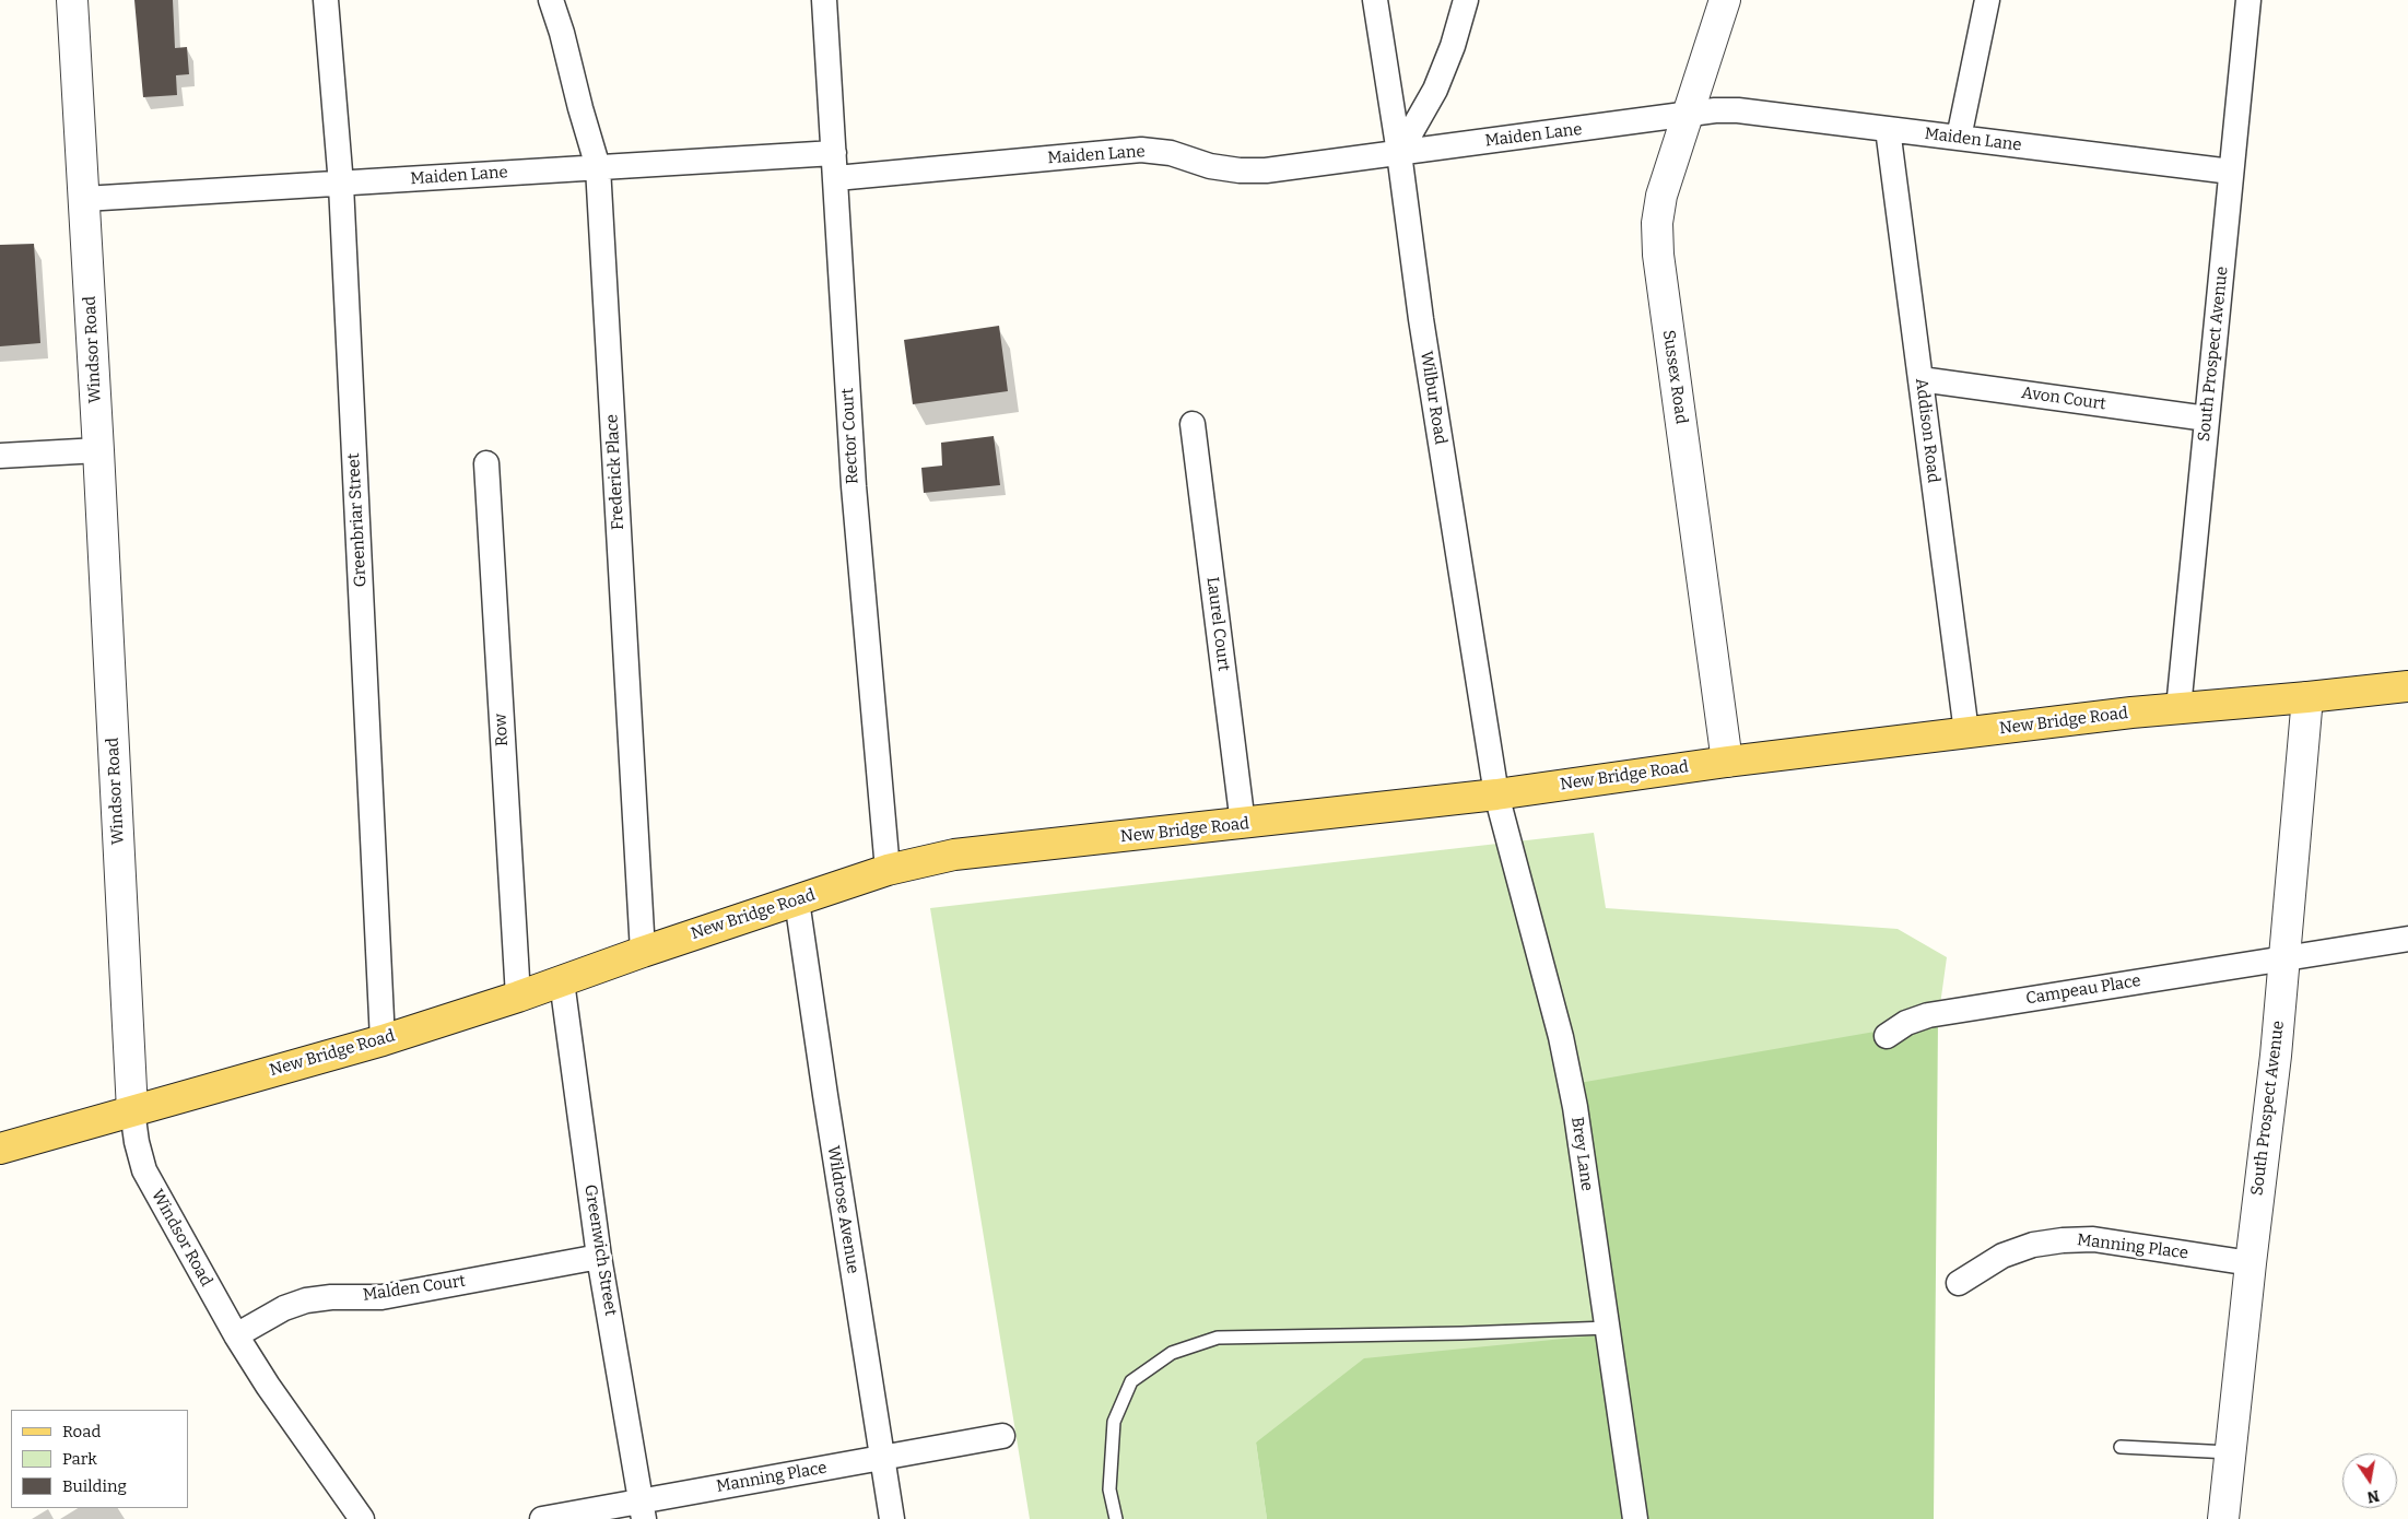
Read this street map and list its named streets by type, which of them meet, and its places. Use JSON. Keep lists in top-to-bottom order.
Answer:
{
  "streets": {
    "main road": ["New Bridge Road"],
    "street": [
      "Maiden Lane",
      "Windsor Road",
      "South Prospect Avenue",
      "Sussex Road",
      "Wilbur Road",
      "Avon Court",
      "Addison Road",
      "Rector Court",
      "Frederick Place",
      "Greenbriar Street",
      "Laurel Court",
      "Row",
      "Campeau Place",
      "Brey Lane",
      "Wildrose Avenue",
      "Manning Place",
      "Greenwich Street",
      "Malden Court"
    ]
  },
  "crossings": [
    ["Maiden Lane", "Windsor Road"],
    ["Maiden Lane", "South Prospect Avenue"],
    ["Maiden Lane", "Sussex Road"],
    ["Maiden Lane", "Wilbur Road"],
    ["Maiden Lane", "Addison Road"],
    ["Maiden Lane", "Rector Court"],
    ["Maiden Lane", "Frederick Place"],
    ["Maiden Lane", "Greenbriar Street"],
    ["Windsor Road", "New Bridge Road"],
    ["Windsor Road", "Malden Court"],
    ["South Prospect Avenue", "Avon Court"],
    ["South Prospect Avenue", "New Bridge Road"],
    ["South Prospect Avenue", "Campeau Place"],
    ["South Prospect Avenue", "Manning Place"],
    ["Sussex Road", "New Bridge Road"],
    ["Wilbur Road", "New Bridge Road"],
    ["Wilbur Road", "Brey Lane"],
    ["Avon Court", "Addison Road"],
    ["Addison Road", "New Bridge Road"],
    ["Rector Court", "New Bridge Road"],
    ["Frederick Place", "New Bridge Road"],
    ["Greenbriar Street", "New Bridge Road"],
    ["Laurel Court", "New Bridge Road"],
    ["New Bridge Road", "Row"],
    ["New Bridge Road", "Brey Lane"],
    ["New Bridge Road", "Wildrose Avenue"],
    ["New Bridge Road", "Greenwich Street"],
    ["Wildrose Avenue", "Manning Place"],
    ["Manning Place", "Greenwich Street"],
    ["Greenwich Street", "Malden Court"]
  ],
  "legend": ["Road", "Park", "Building"],
  "north": "bottom"
}
